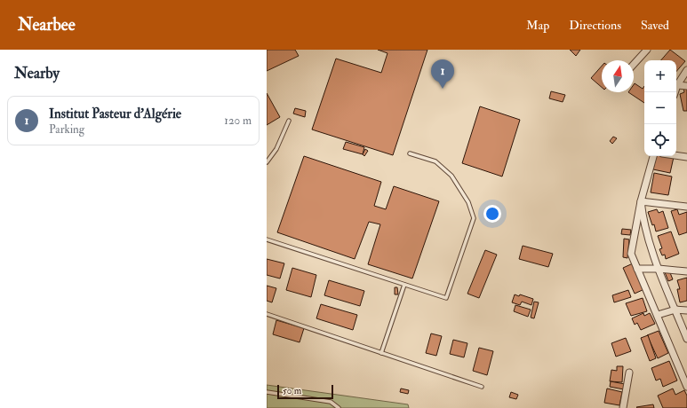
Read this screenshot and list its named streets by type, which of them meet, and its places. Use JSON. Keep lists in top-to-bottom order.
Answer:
{
  "scale_bar": "50 m",
  "north": "top",
  "page": {
    "header": "Nearbee",
    "nav": ["Map", "Directions", "Saved"],
    "heading": "Nearby",
    "pins": "1",
    "map_buttons": ["+", "−"],
    "list": [
      {
        "mark": "1",
        "name": "Institut Pasteur d'Algérie",
        "note": "Parking",
        "value": "120 m"
      }
    ],
    "scale": "50 m"
  }
}
